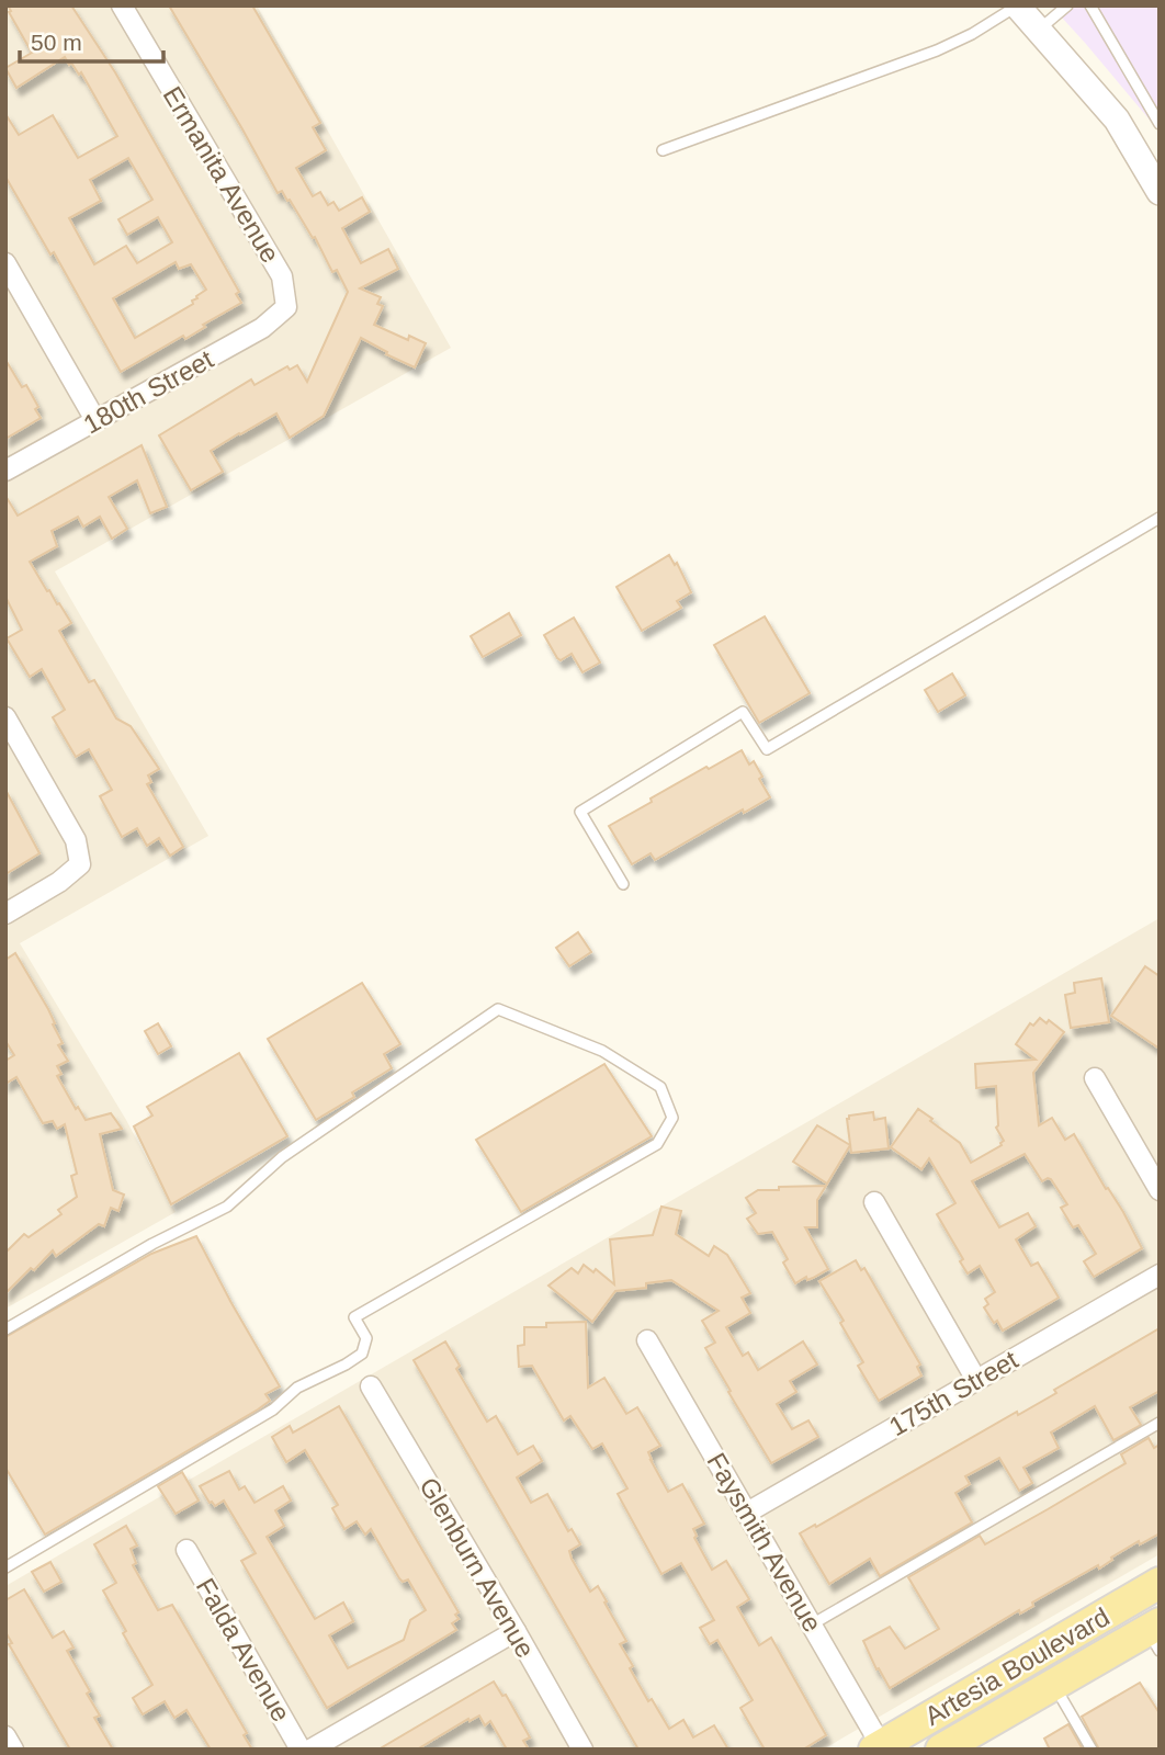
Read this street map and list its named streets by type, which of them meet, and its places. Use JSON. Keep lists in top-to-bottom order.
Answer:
{
  "streets": {
    "main road": ["Artesia Boulevard"],
    "street": [
      "Ermanita Avenue",
      "180th Street",
      "175th Street",
      "Faysmith Avenue",
      "Glenburn Avenue",
      "Falda Avenue"
    ]
  },
  "crossings": [
    ["Ermanita Avenue", "180th Street"],
    ["175th Street", "Faysmith Avenue"],
    ["Faysmith Avenue", "Artesia Boulevard"]
  ],
  "scale_bar": "50 m"
}
